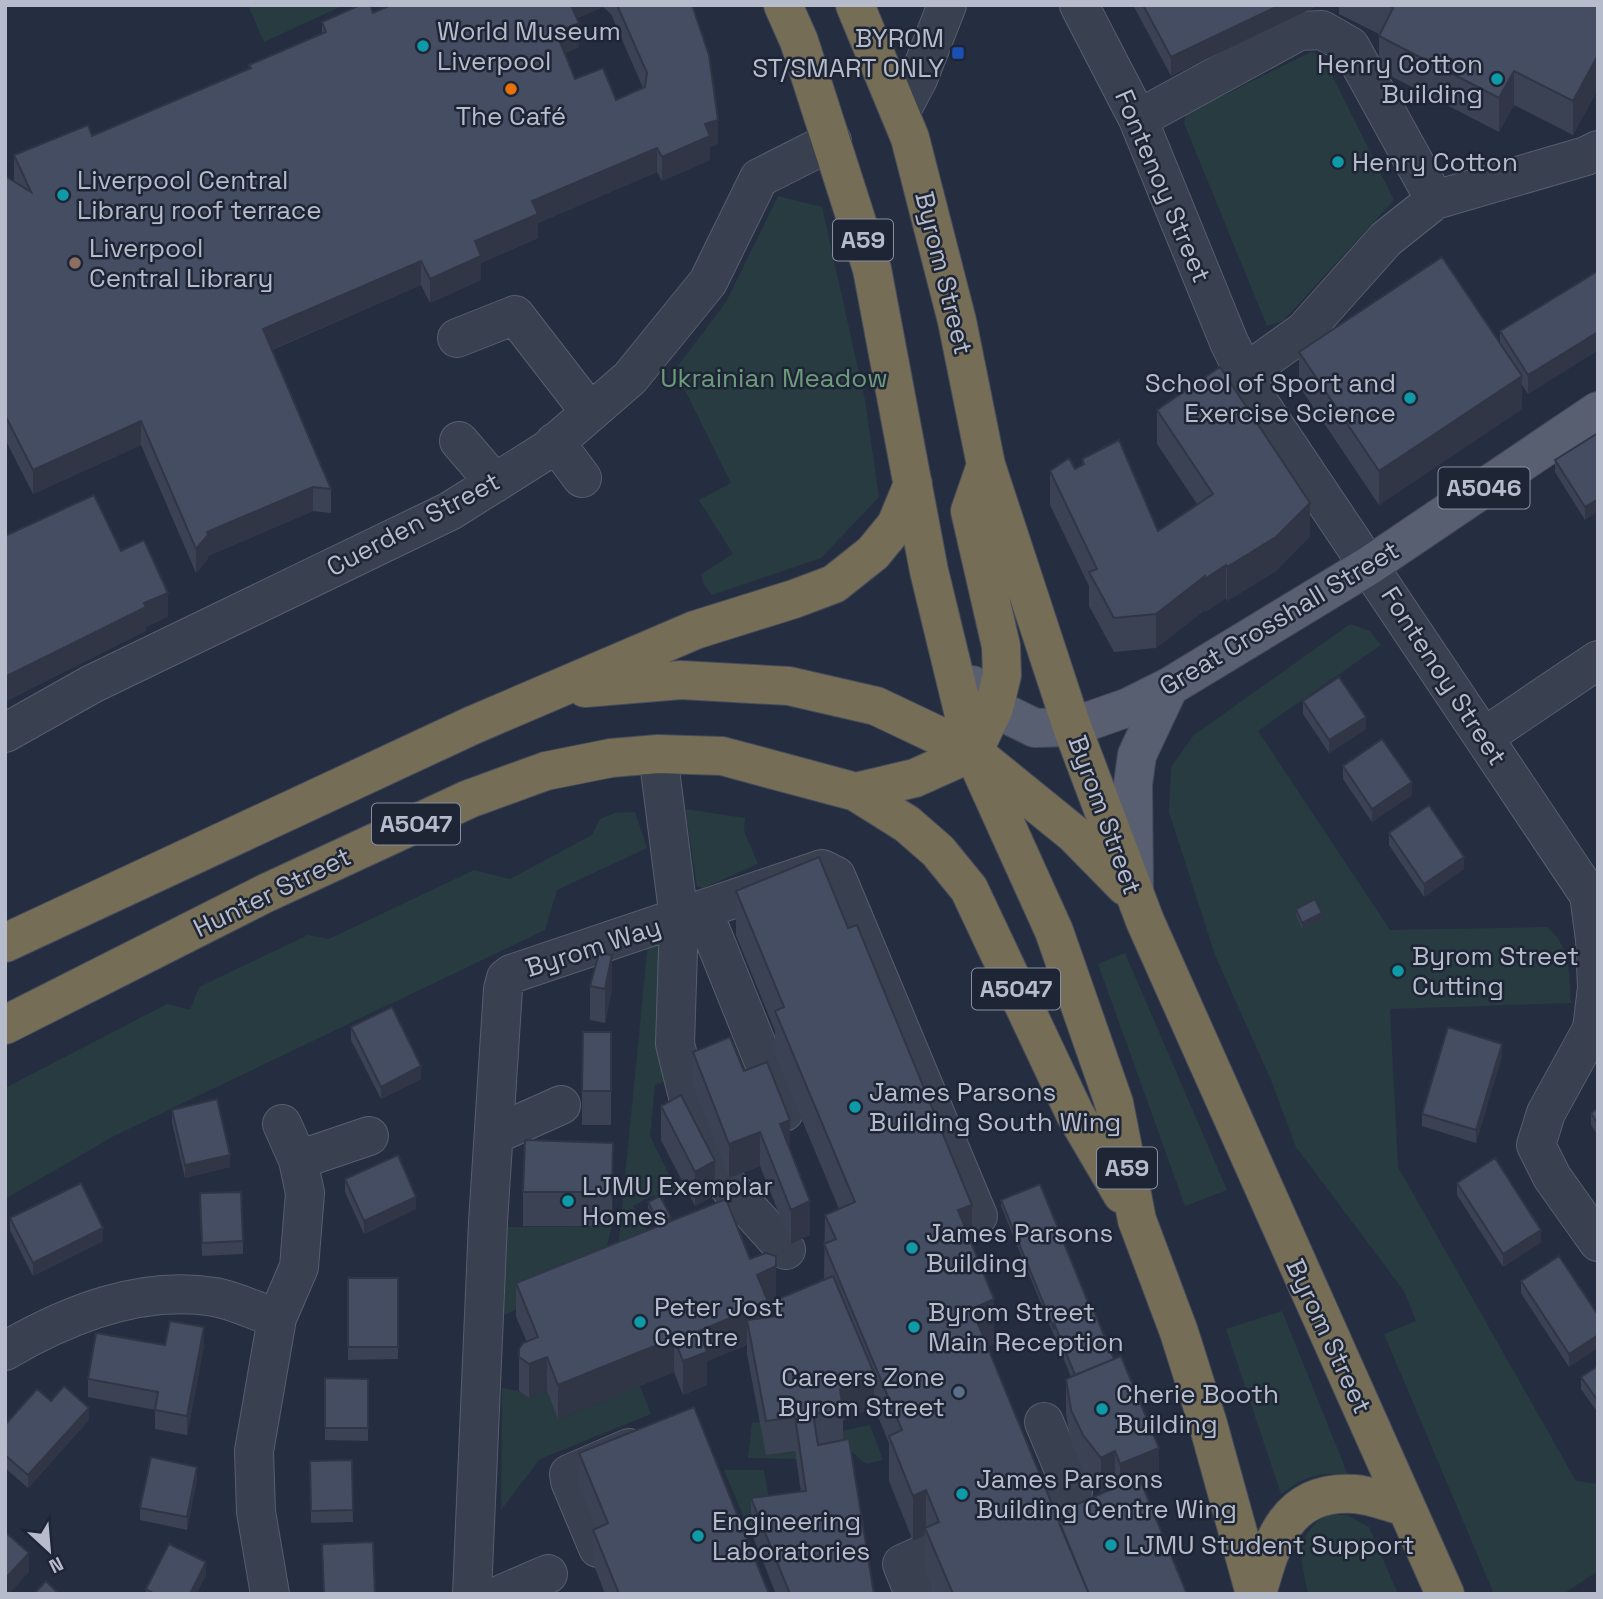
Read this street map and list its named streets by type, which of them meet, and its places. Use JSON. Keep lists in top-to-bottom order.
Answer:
{
  "streets": {
    "highway": [
      "A59",
      "Byrom Street",
      "A5047",
      "Hunter Street"
    ],
    "main road": ["A5046", "Great Crosshall Street"],
    "street": ["Fontenoy Street", "Cuerden Street", "Byrom Way"]
  },
  "crossings": [
    ["Fontenoy Street", "Great Crosshall Street"],
    ["A59", "Cuerden Street"],
    ["A59", "Great Crosshall Street"],
    ["A59", "A5047"],
    ["A59", "Hunter Street"],
    ["Byrom Street", "Great Crosshall Street"],
    ["A5047", "Hunter Street"]
  ],
  "parks": ["Ukrainian Meadow"],
  "places": {
    "other": [
      "World Museum Liverpool",
      "Henry Cotton Building",
      "The Café",
      "Henry Cotton",
      "Liverpool Central Library roof terrace",
      "Liverpool Central Library",
      "School of Sport and Exercise Science",
      "Byrom Street Cutting",
      "James Parsons Building South Wing",
      "LJMU Exemplar Homes",
      "James Parsons Building",
      "Peter Jost Centre",
      "Byrom Street Main Reception",
      "Careers Zone Byrom Street",
      "Cherie Booth Building",
      "James Parsons Building Centre Wing",
      "Engineering Laboratories",
      "LJMU Student Support"
    ],
    "transit": ["BYROM ST/SMART ONLY"]
  },
  "north": "bottom right"
}
